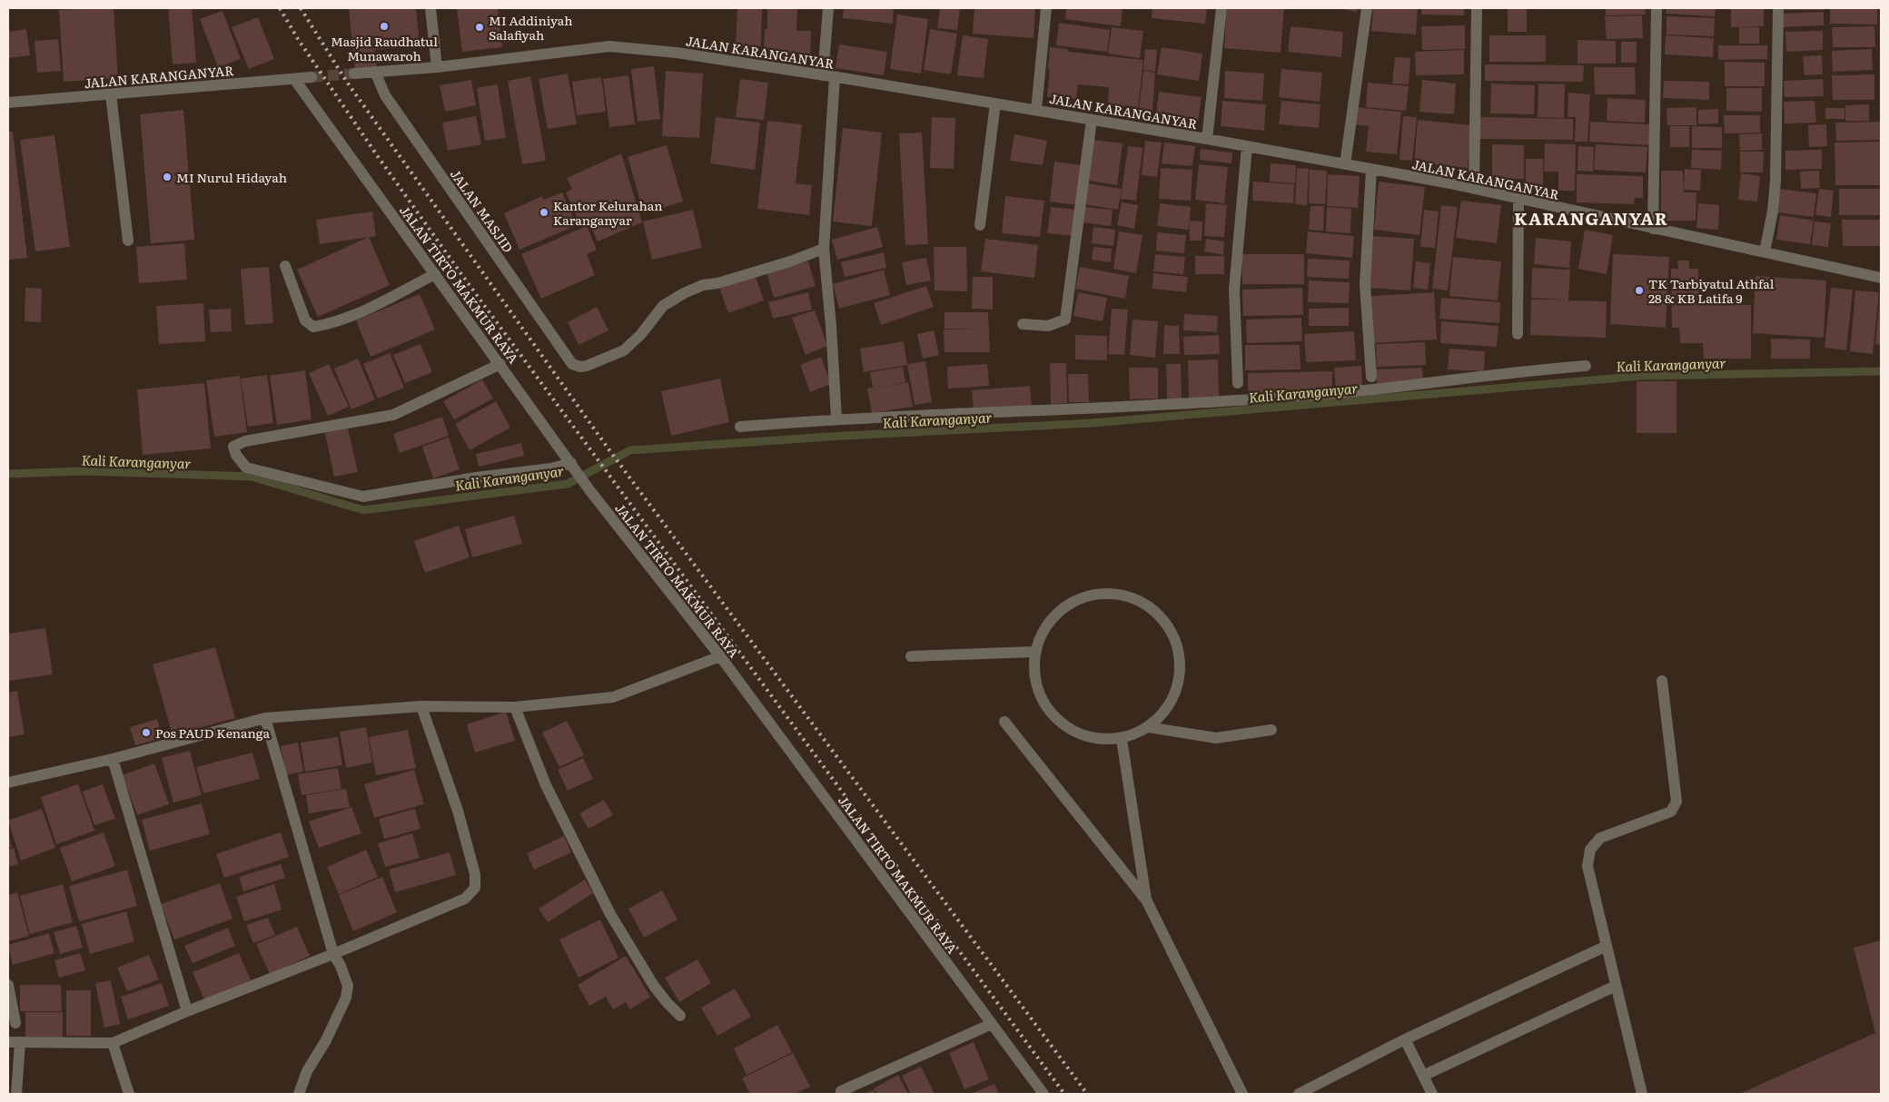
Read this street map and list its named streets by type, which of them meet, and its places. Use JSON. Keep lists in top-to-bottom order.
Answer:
{
  "streets": {
    "street": ["JALAN KARANGANYAR", "JALAN MASJID", "JALAN TIRTO MAKMUR RAYA"]
  },
  "crossings": [
    ["JALAN KARANGANYAR", "JALAN MASJID"],
    ["JALAN KARANGANYAR", "JALAN TIRTO MAKMUR RAYA"]
  ],
  "districts": ["KARANGANYAR"],
  "water": ["Kali Karanganyar"],
  "places": [
    "Masjid Raudhatul Munawaroh",
    "MI Addiniyah Salafiyah",
    "MI Nurul Hidayah",
    "Kantor Kelurahan Karanganyar",
    "TK Tarbiyatul Athfal 28 & KB Latifa 9",
    "Pos PAUD Kenanga"
  ]
}
